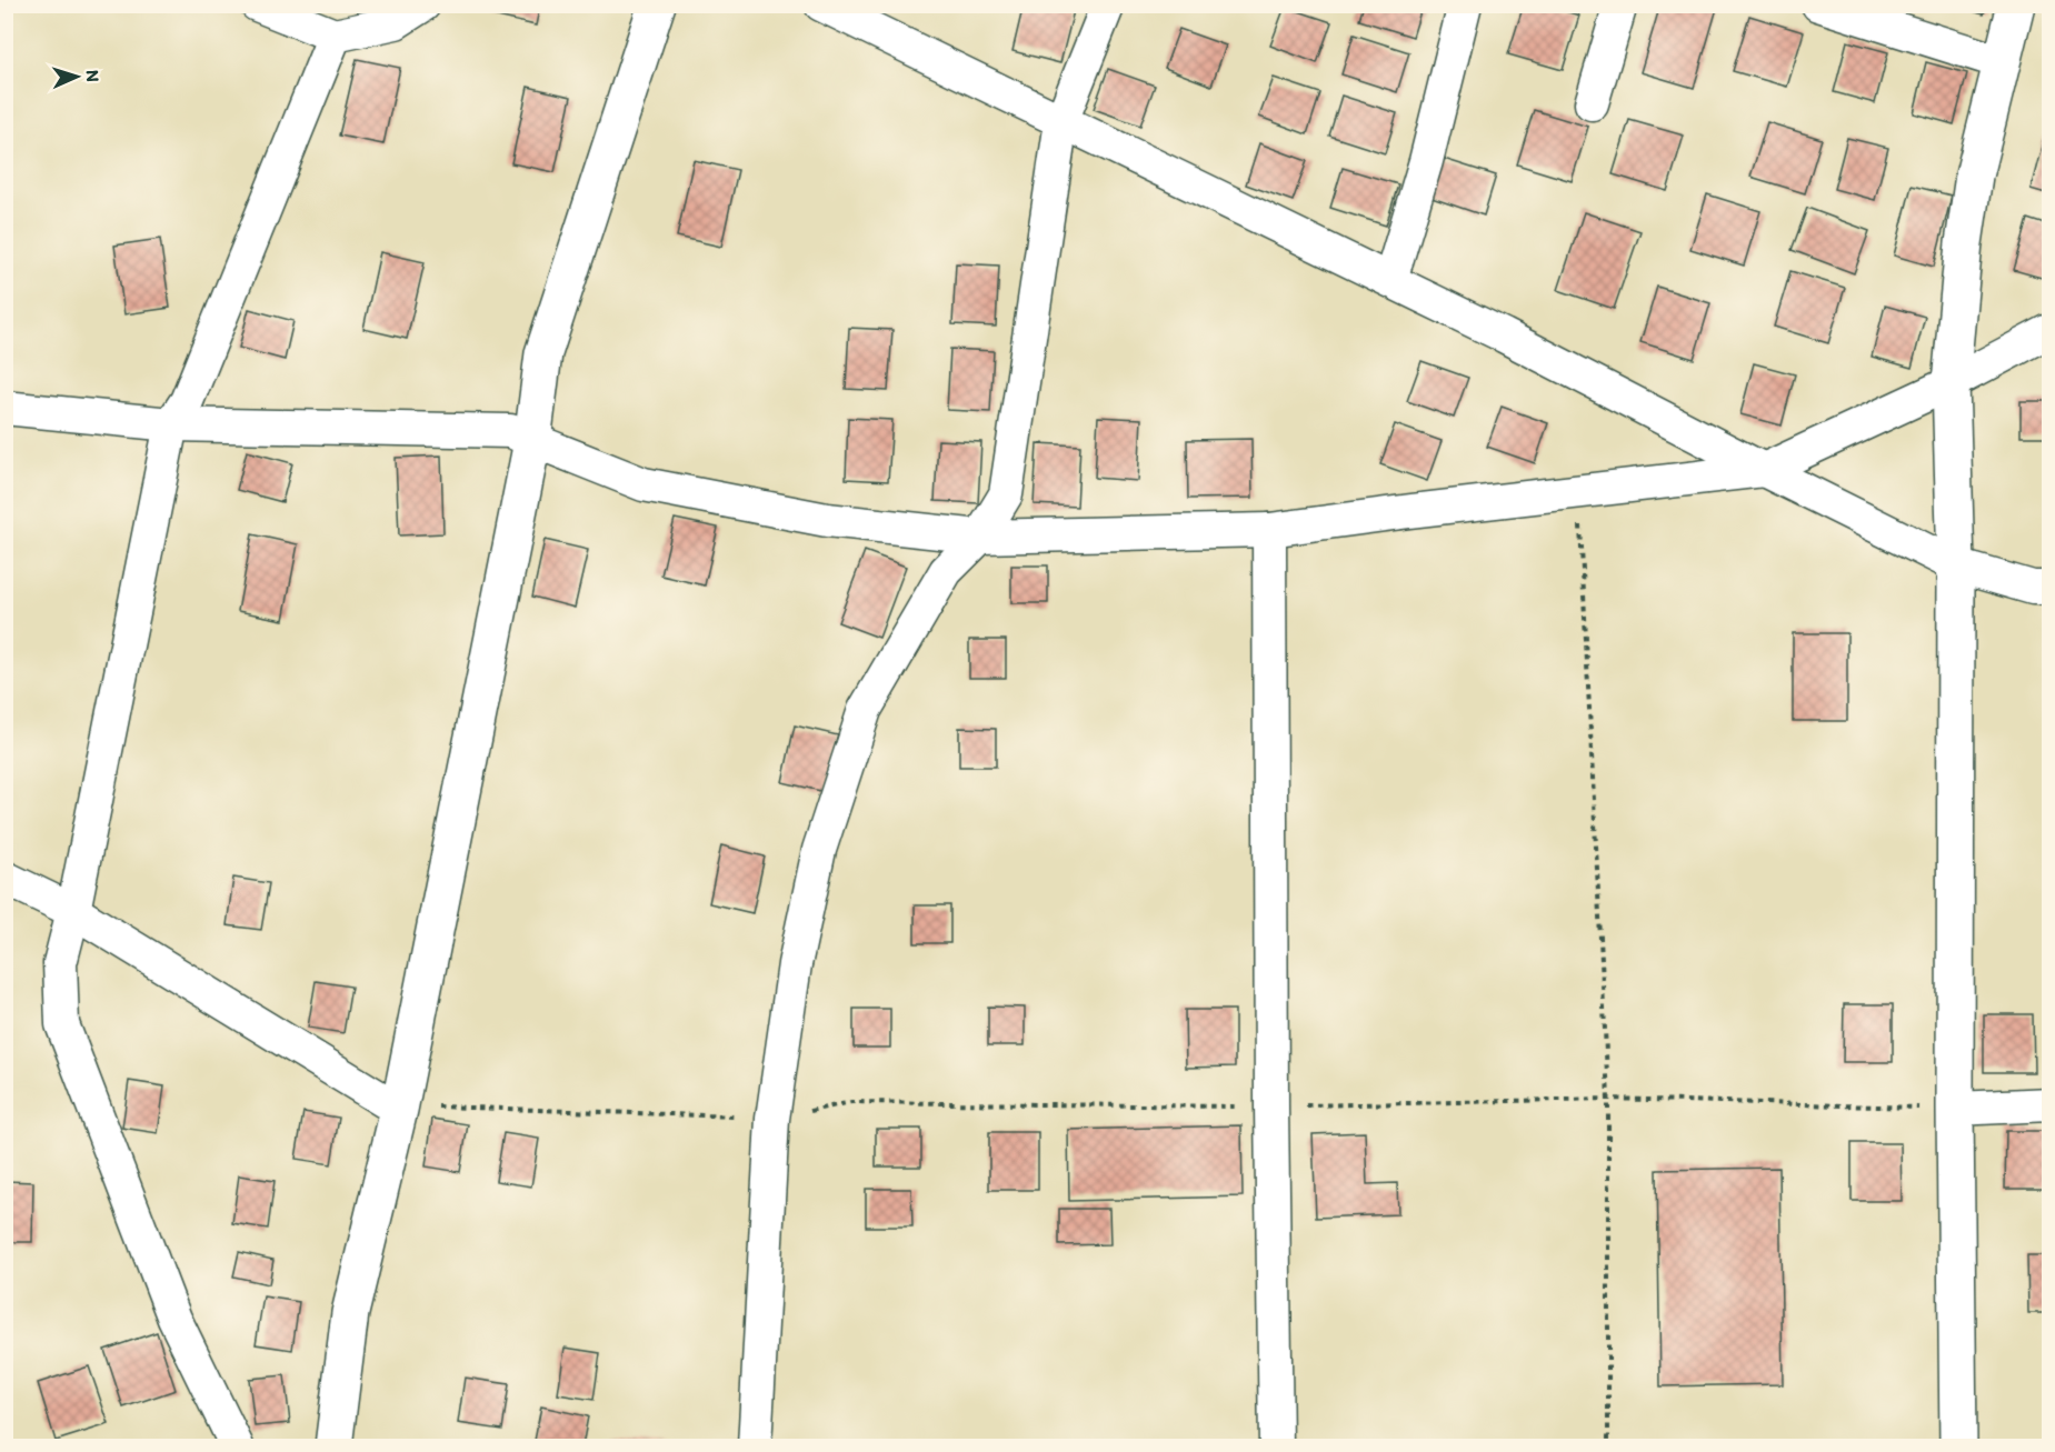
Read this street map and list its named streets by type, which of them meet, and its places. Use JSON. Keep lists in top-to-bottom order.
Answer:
{
  "north": "right"
}
